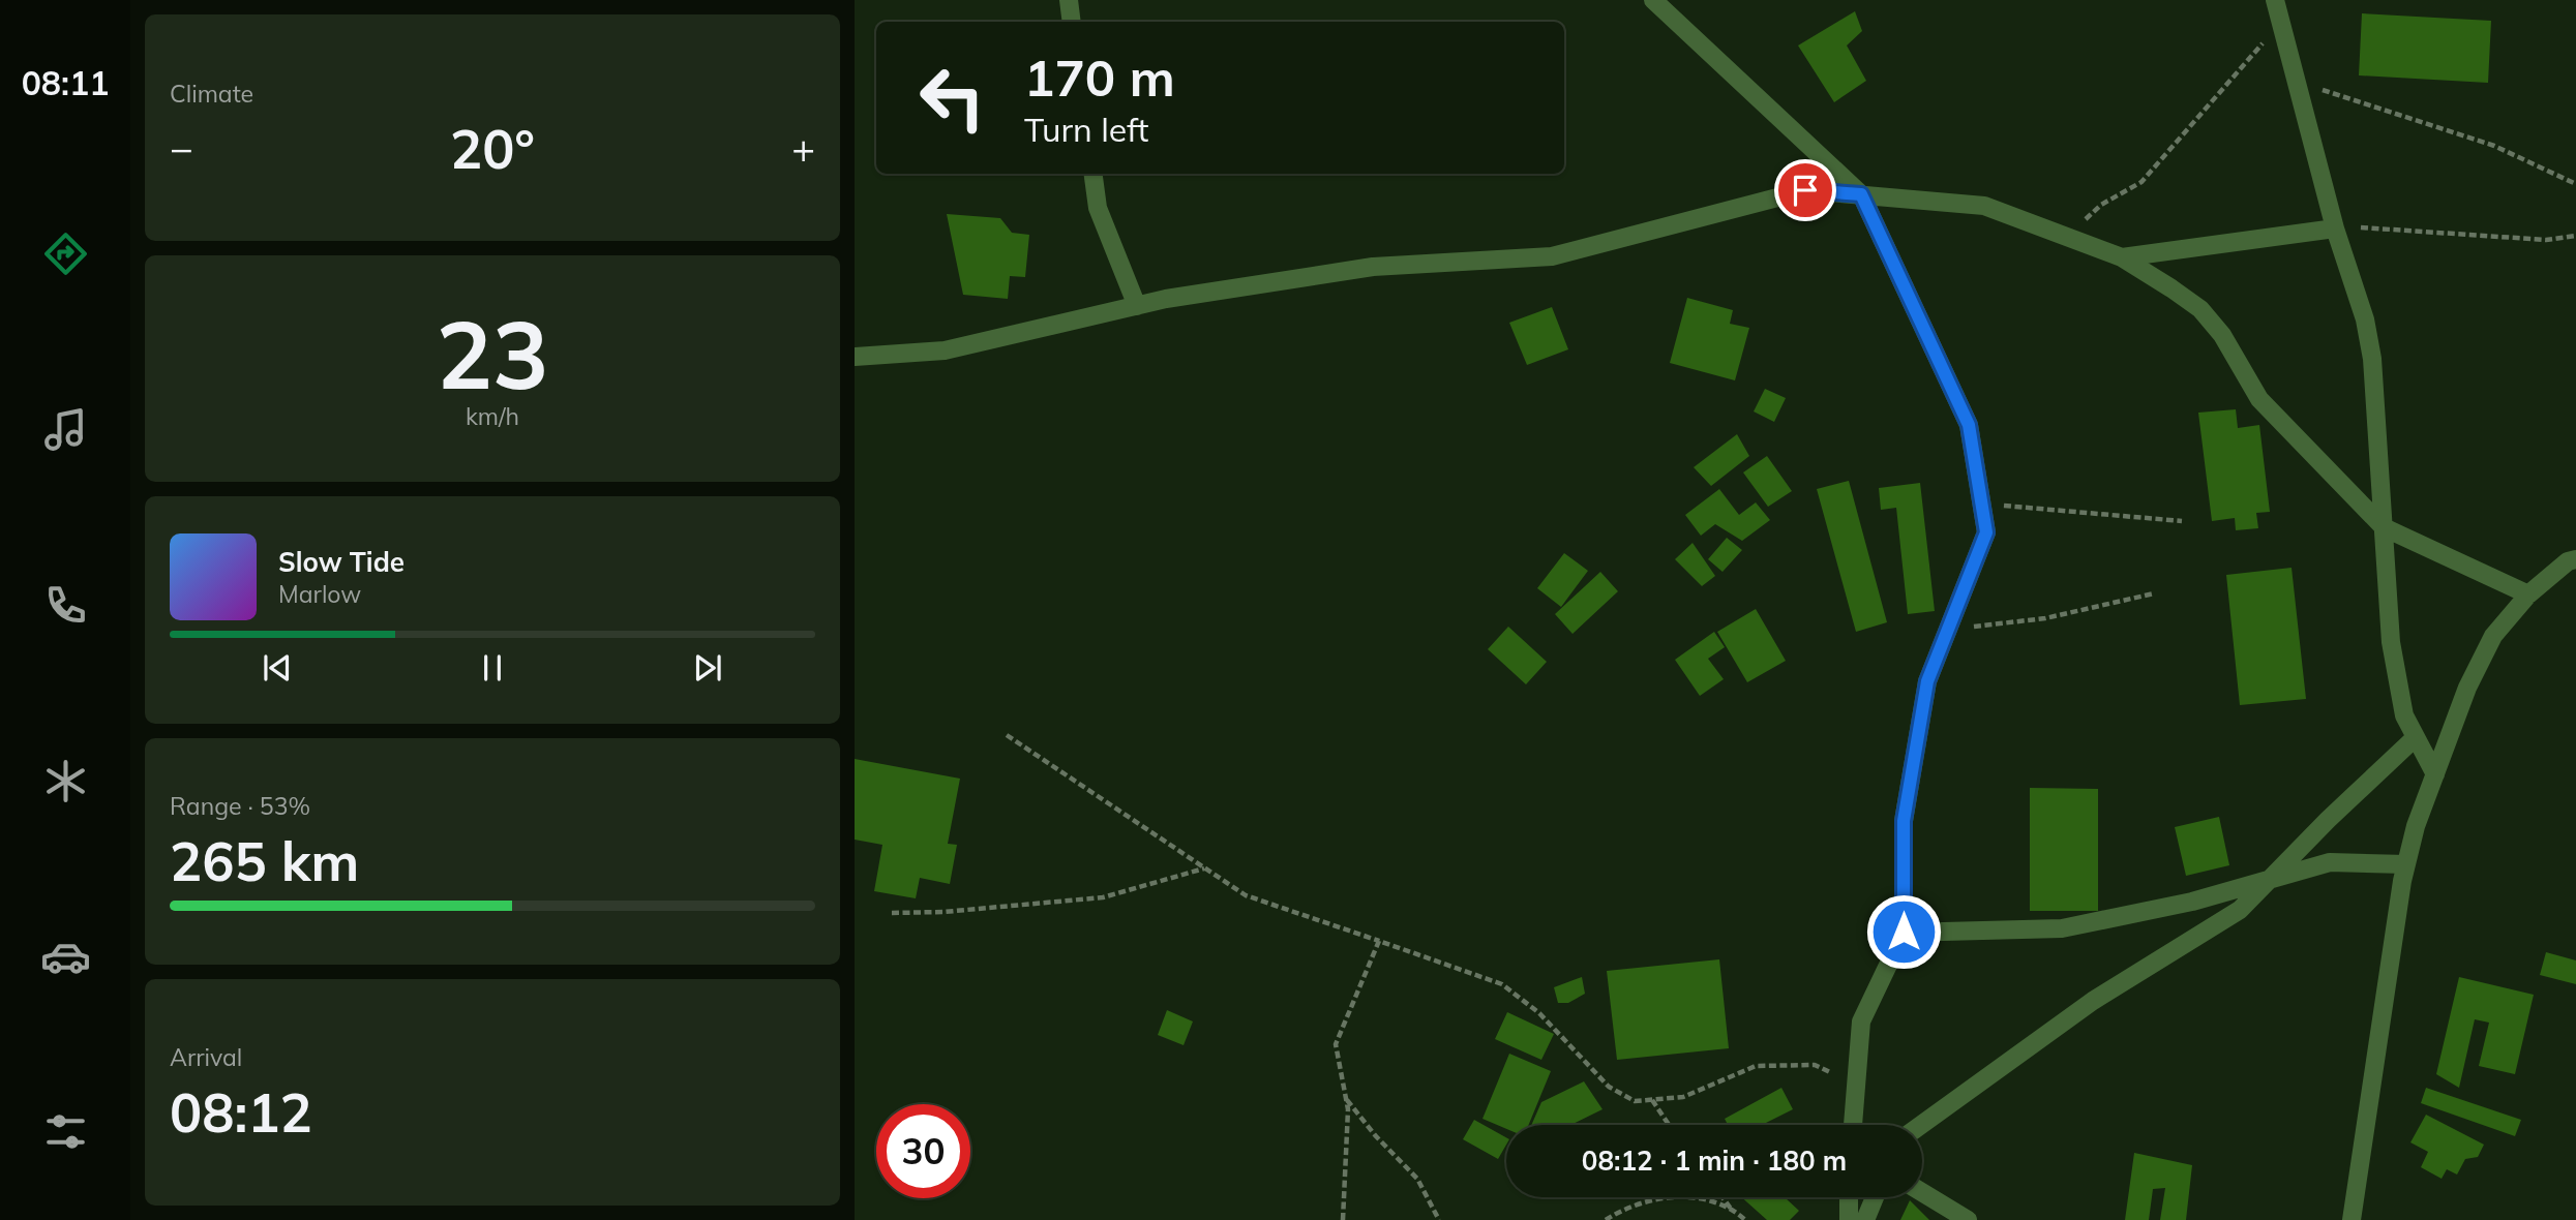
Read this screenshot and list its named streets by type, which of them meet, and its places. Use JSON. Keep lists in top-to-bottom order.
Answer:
{
  "page": {
    "tabs": "08:11",
    "tile": [
      "Climate",
      ["23", "km/h"],
      ["Range · 53%", "265 km"],
      ["Arrival", "08:12"]
    ],
    "turn": ["170 m", "Turn left"],
    "heat": ["−", "20°", "+"],
    "song": ["Slow Tide", "Marlow"],
    "limit": "30",
    "trip": "08:12 · 1 min · 180 m"
  }
}
